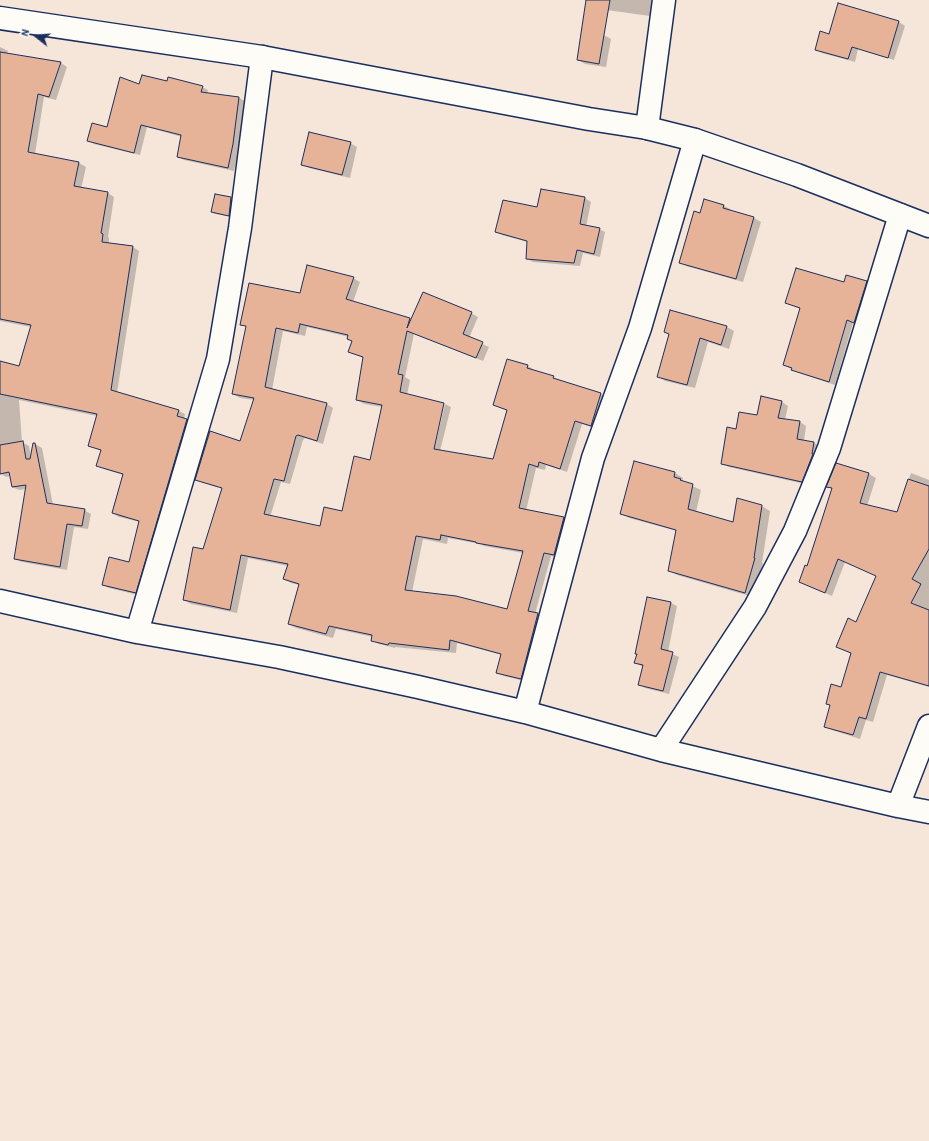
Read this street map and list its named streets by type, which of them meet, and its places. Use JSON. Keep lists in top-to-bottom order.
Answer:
{
  "north": "left"
}
